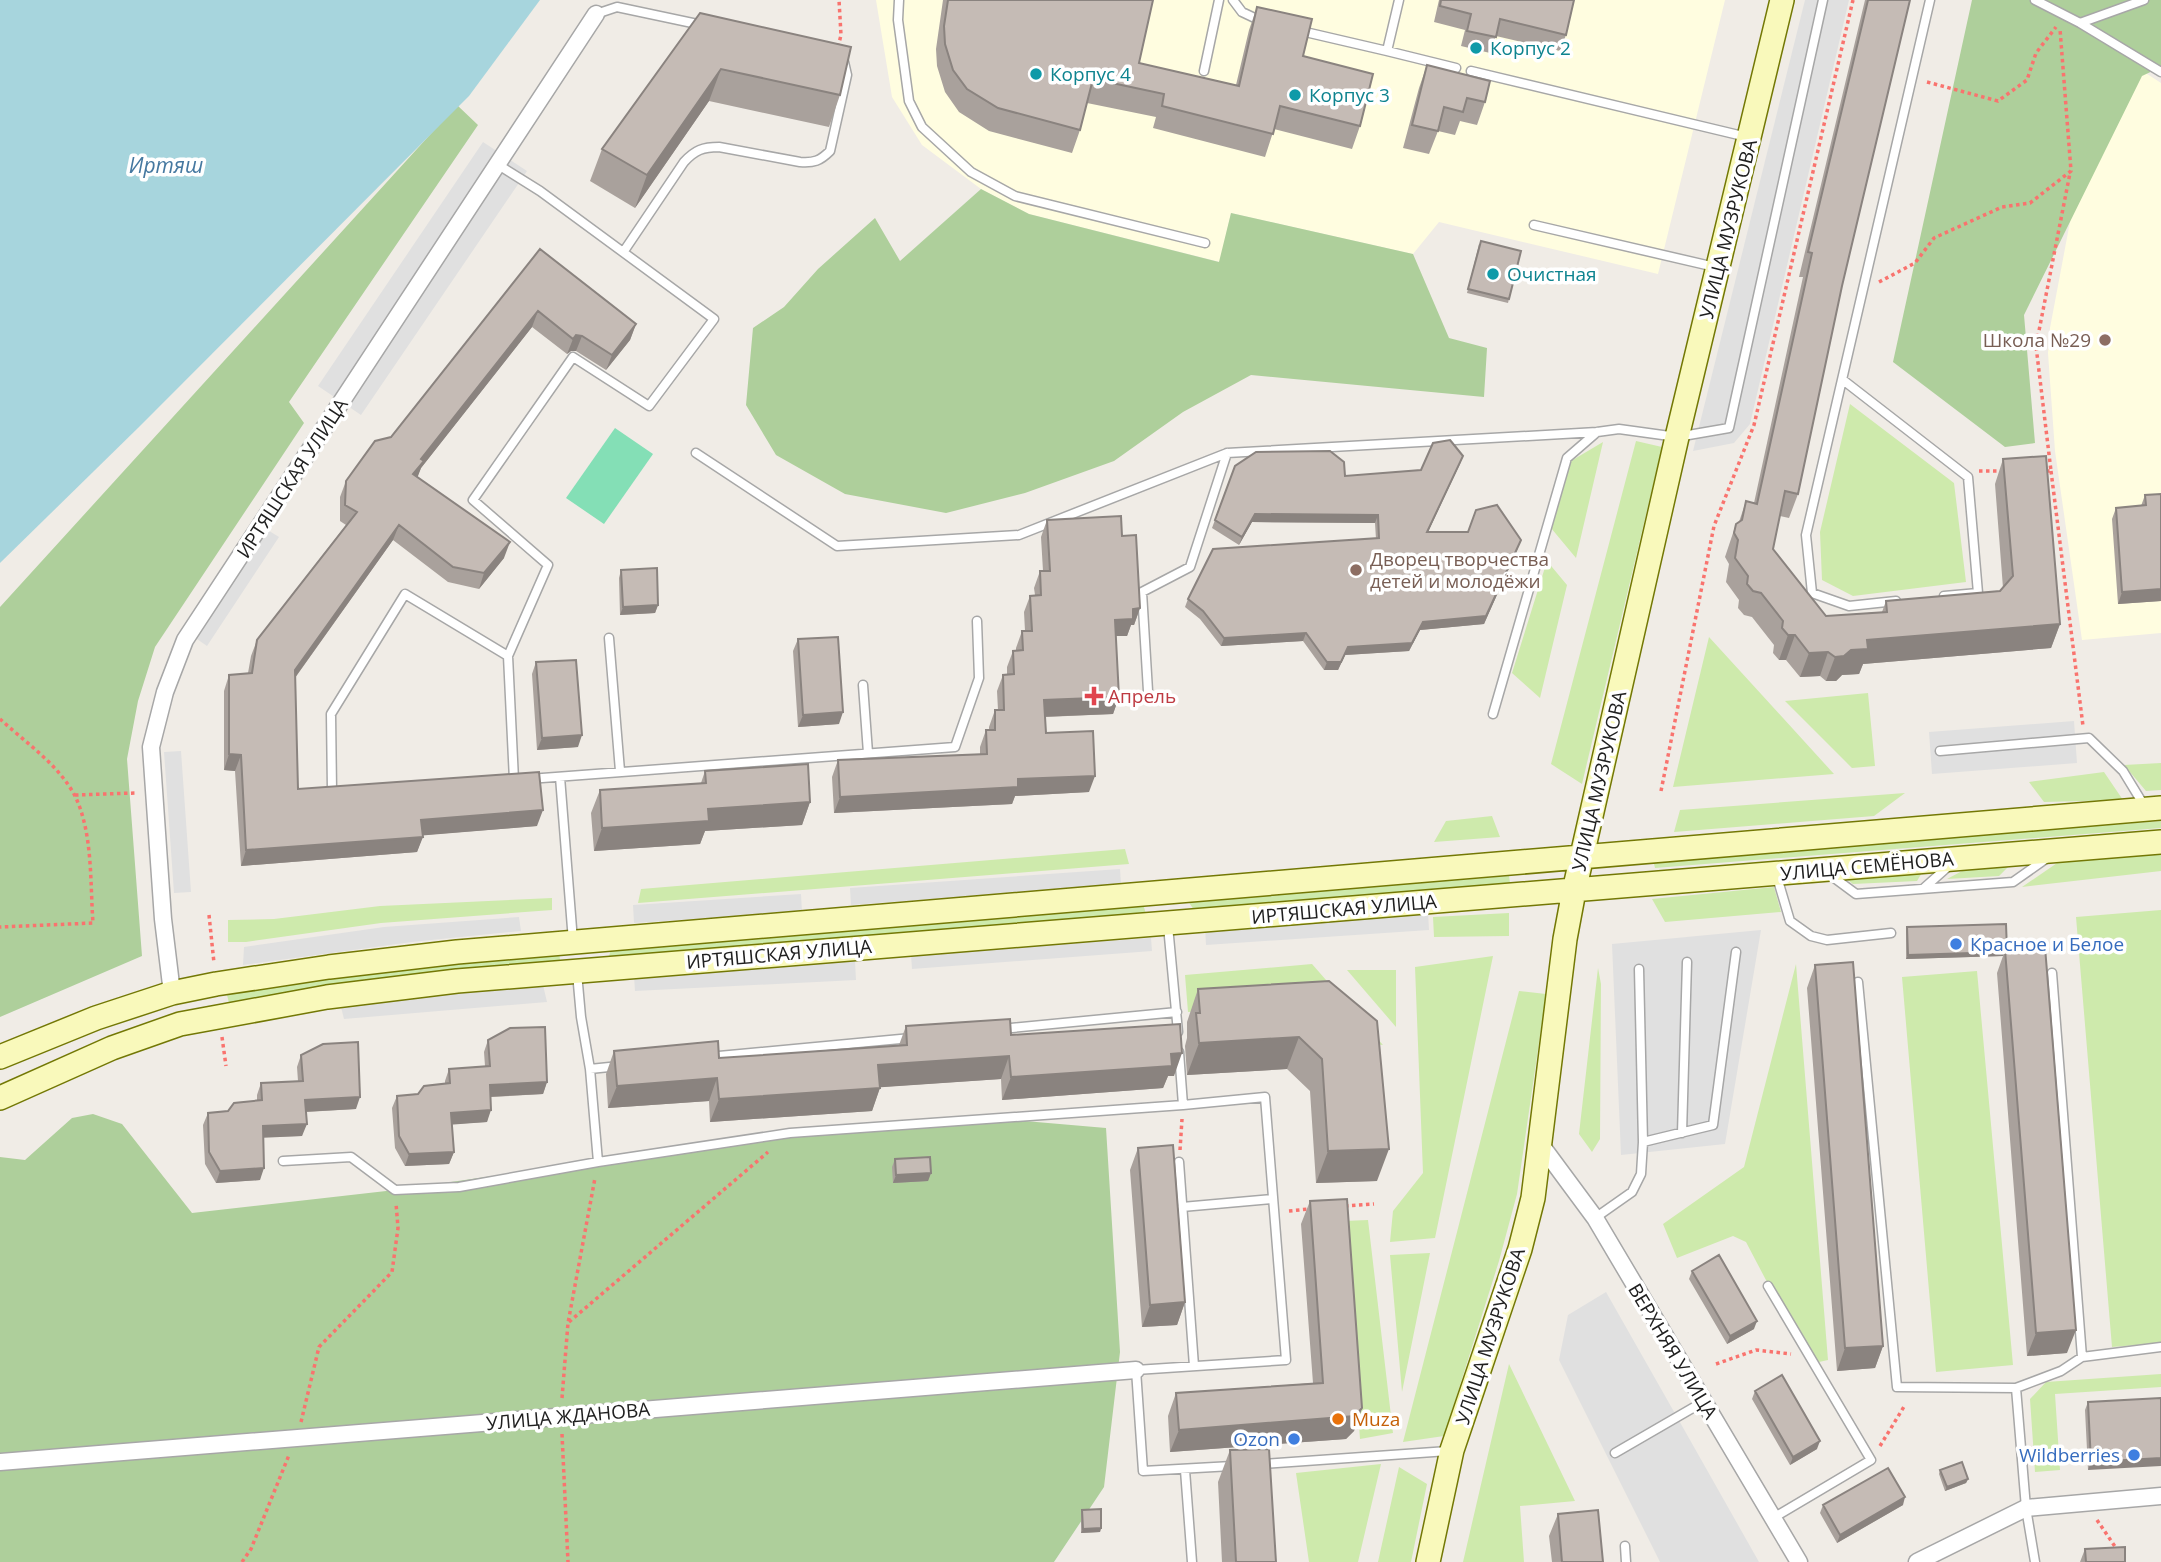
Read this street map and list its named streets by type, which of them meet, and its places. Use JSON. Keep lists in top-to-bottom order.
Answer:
{
  "streets": {
    "street": [
      "УЛИЦА МУЗРУКОВА",
      "ИРТЯШСКАЯ УЛИЦА",
      "УЛИЦА СЕМЁНОВА",
      "ВЕРХНЯЯ УЛИЦА",
      "УЛИЦА ЖДАНОВА"
    ]
  },
  "crossings": [
    ["УЛИЦА МУЗРУКОВА", "ИРТЯШСКАЯ УЛИЦА"],
    ["УЛИЦА МУЗРУКОВА", "УЛИЦА СЕМЁНОВА"],
    ["УЛИЦА МУЗРУКОВА", "ВЕРХНЯЯ УЛИЦА"],
    ["ИРТЯШСКАЯ УЛИЦА", "УЛИЦА СЕМЁНОВА"]
  ],
  "water": ["Иртяш"],
  "places": {
    "other": [
      "Корпус 2",
      "Корпус 4",
      "Корпус 3",
      "Очистная",
      "Школа №29",
      "Дворец творчества детей и молодёжи",
      "Красное и Белое",
      "Muza",
      "Ozon",
      "Wildberries"
    ],
    "health": ["Апрель"]
  }
}
